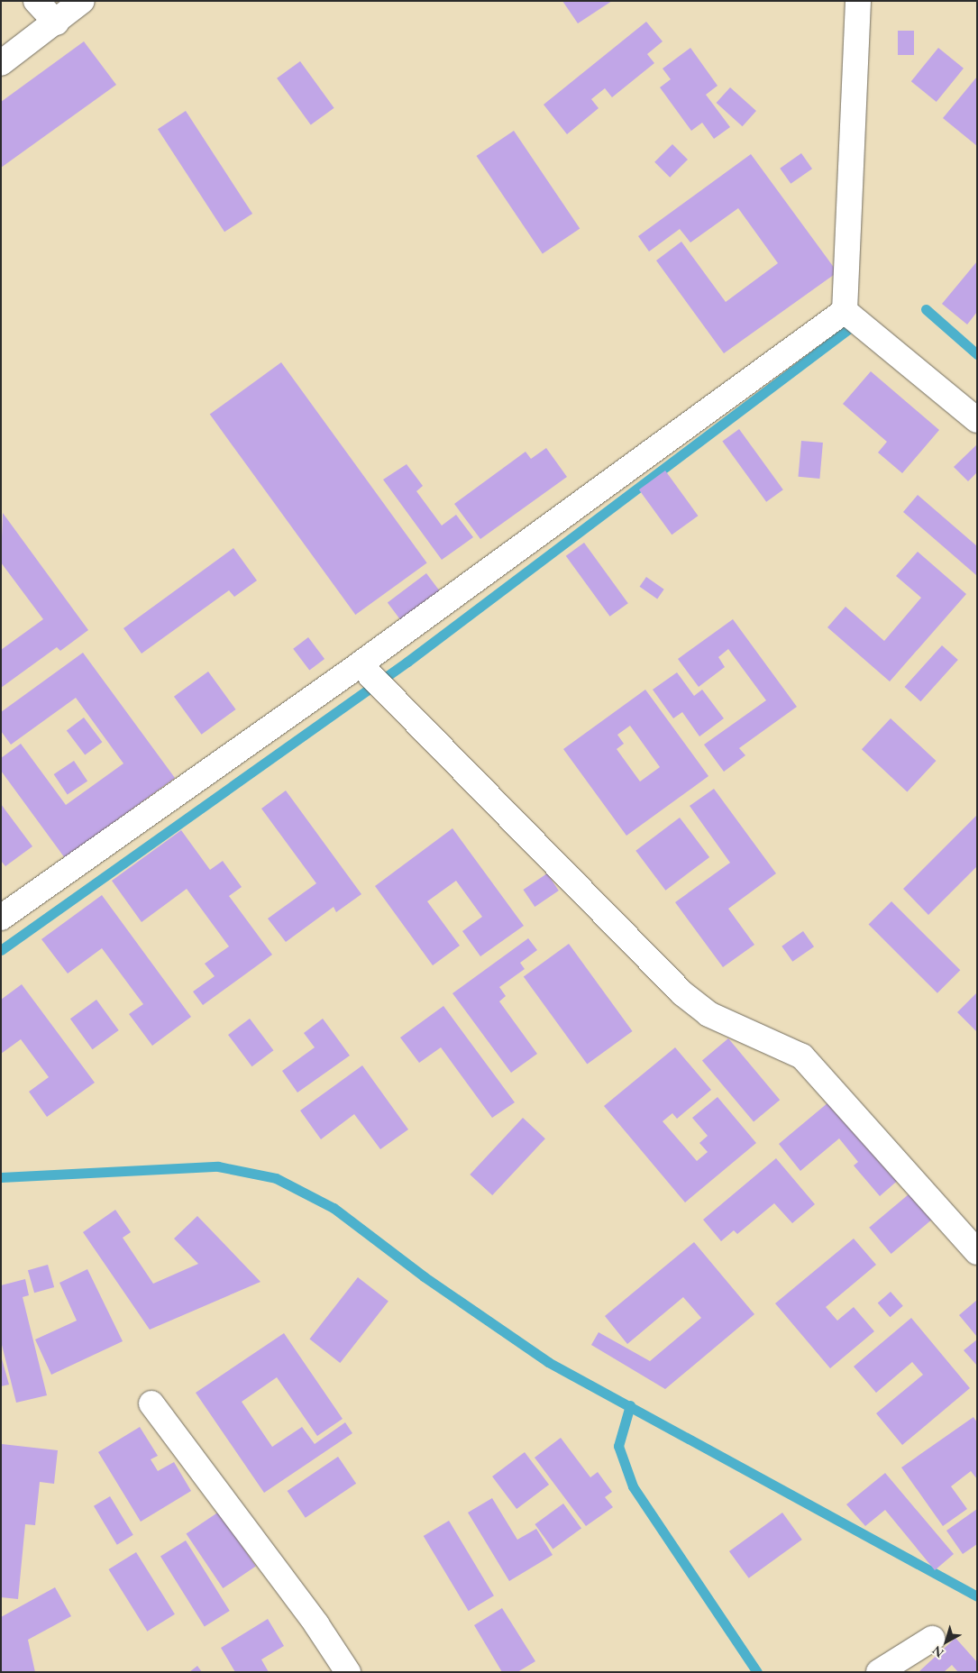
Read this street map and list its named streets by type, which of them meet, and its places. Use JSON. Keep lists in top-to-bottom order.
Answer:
{
  "north": "bottom left"
}
